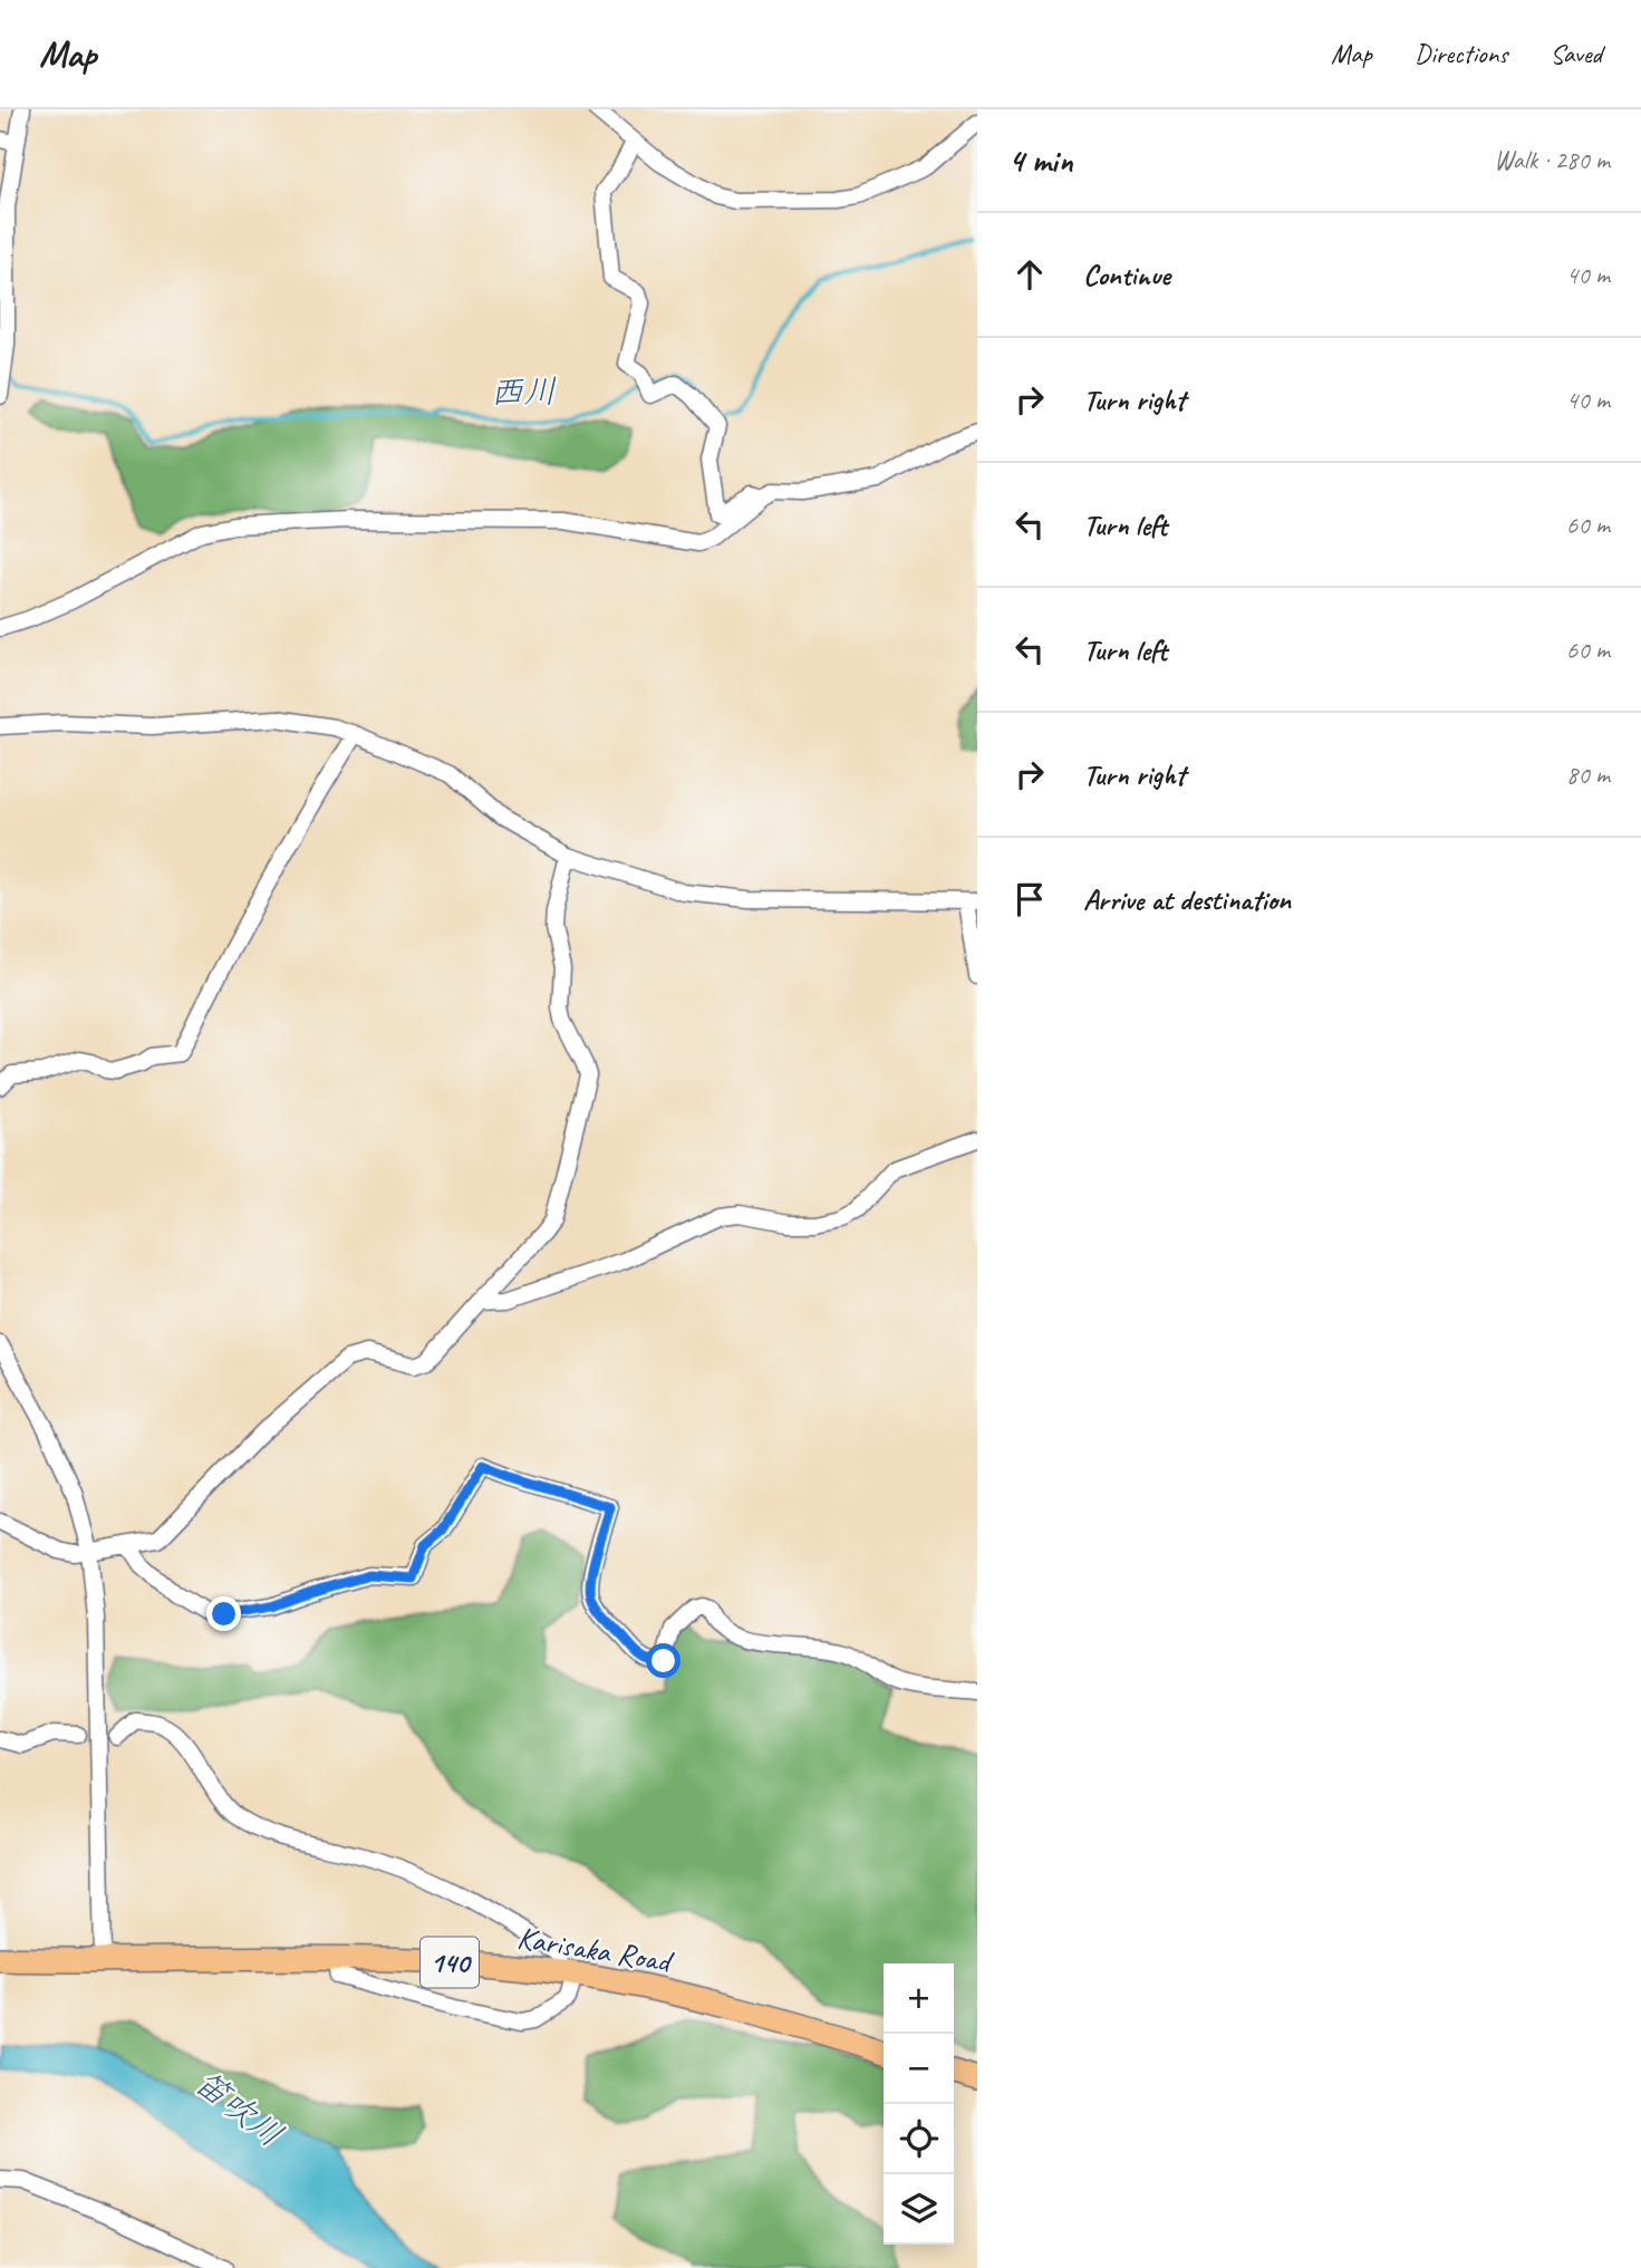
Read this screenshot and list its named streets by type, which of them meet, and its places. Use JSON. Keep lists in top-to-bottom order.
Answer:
{
  "streets": {
    "highway": ["Karisaka Road", "140"]
  },
  "water": ["西川", "笛吹川"],
  "page": {
    "header": "Map",
    "nav": ["Map", "Directions", "Saved"],
    "heading": ["4 min", "Walk · 280 m"],
    "list": [
      ["Continue", "40 m"],
      ["Turn right", "40 m"],
      ["Turn left", "60 m"],
      ["Turn left", "60 m"],
      ["Turn right", "80 m"],
      "Arrive at destination"
    ],
    "map_buttons": ["+", "−"]
  }
}
